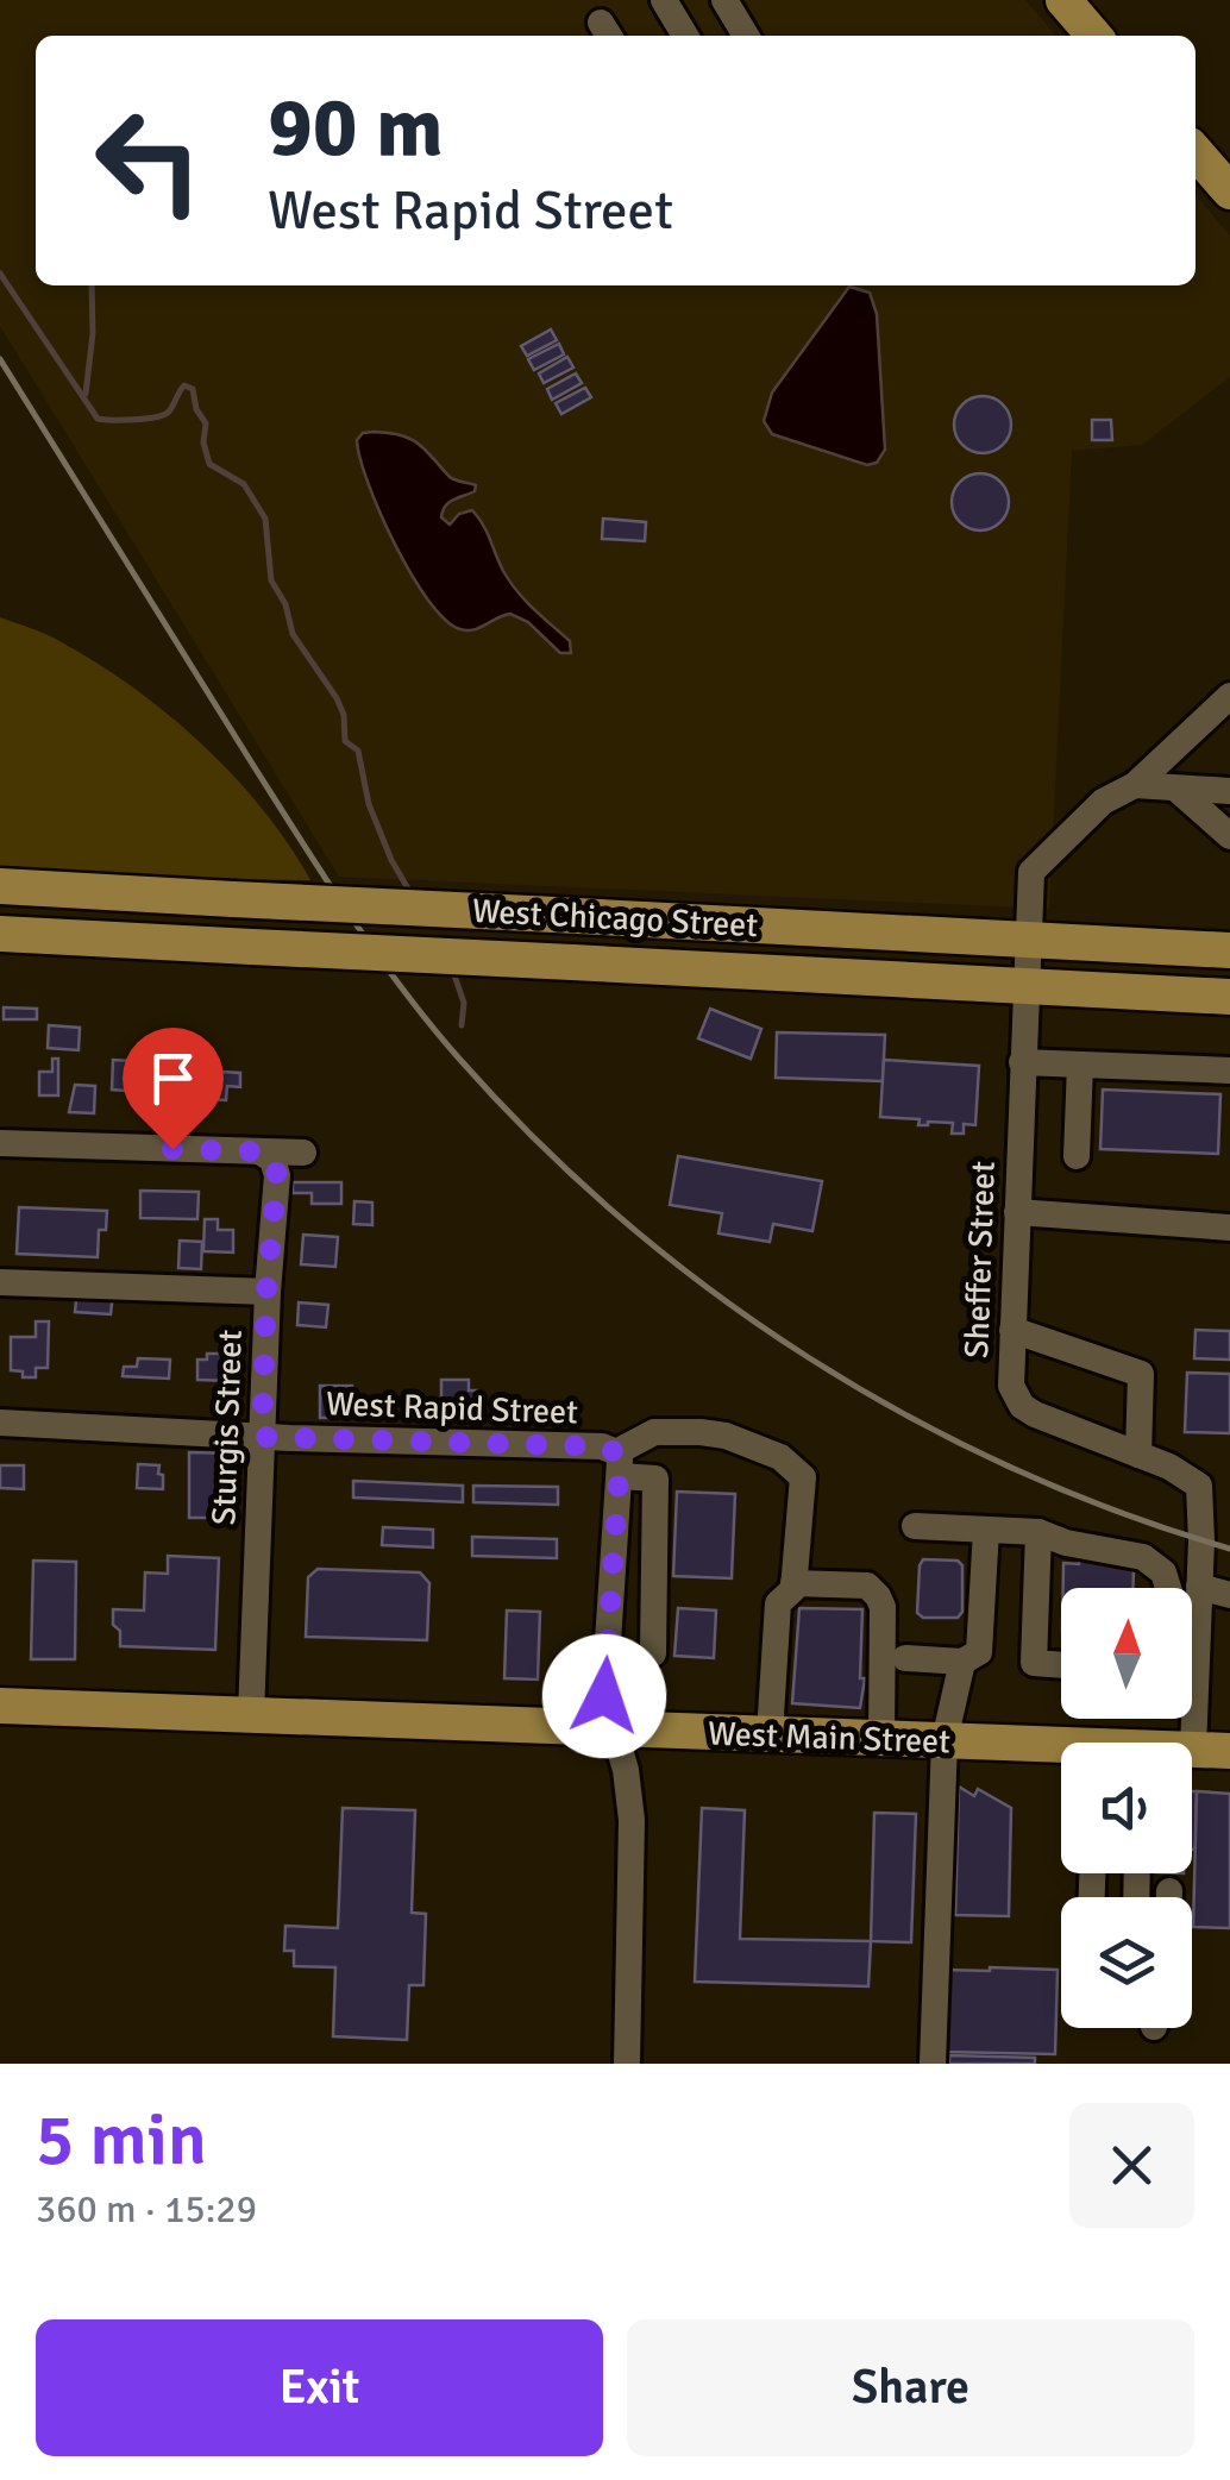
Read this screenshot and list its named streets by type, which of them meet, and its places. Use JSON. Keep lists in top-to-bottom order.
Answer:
{
  "streets": {
    "main road": ["West Chicago Street", "West Main Street"],
    "street": ["Sheffer Street", "West Rapid Street", "Sturgis Street"]
  },
  "crossings": [
    ["West Chicago Street", "Sheffer Street"],
    ["Sheffer Street", "West Main Street"],
    ["West Rapid Street", "Sturgis Street"],
    ["Sturgis Street", "West Main Street"]
  ],
  "north": "top",
  "page": {
    "turn": ["90 m", "West Rapid Street"],
    "heading": ["5 min", "360 m · 15:29"],
    "buttons": ["Exit", "Share"]
  }
}
